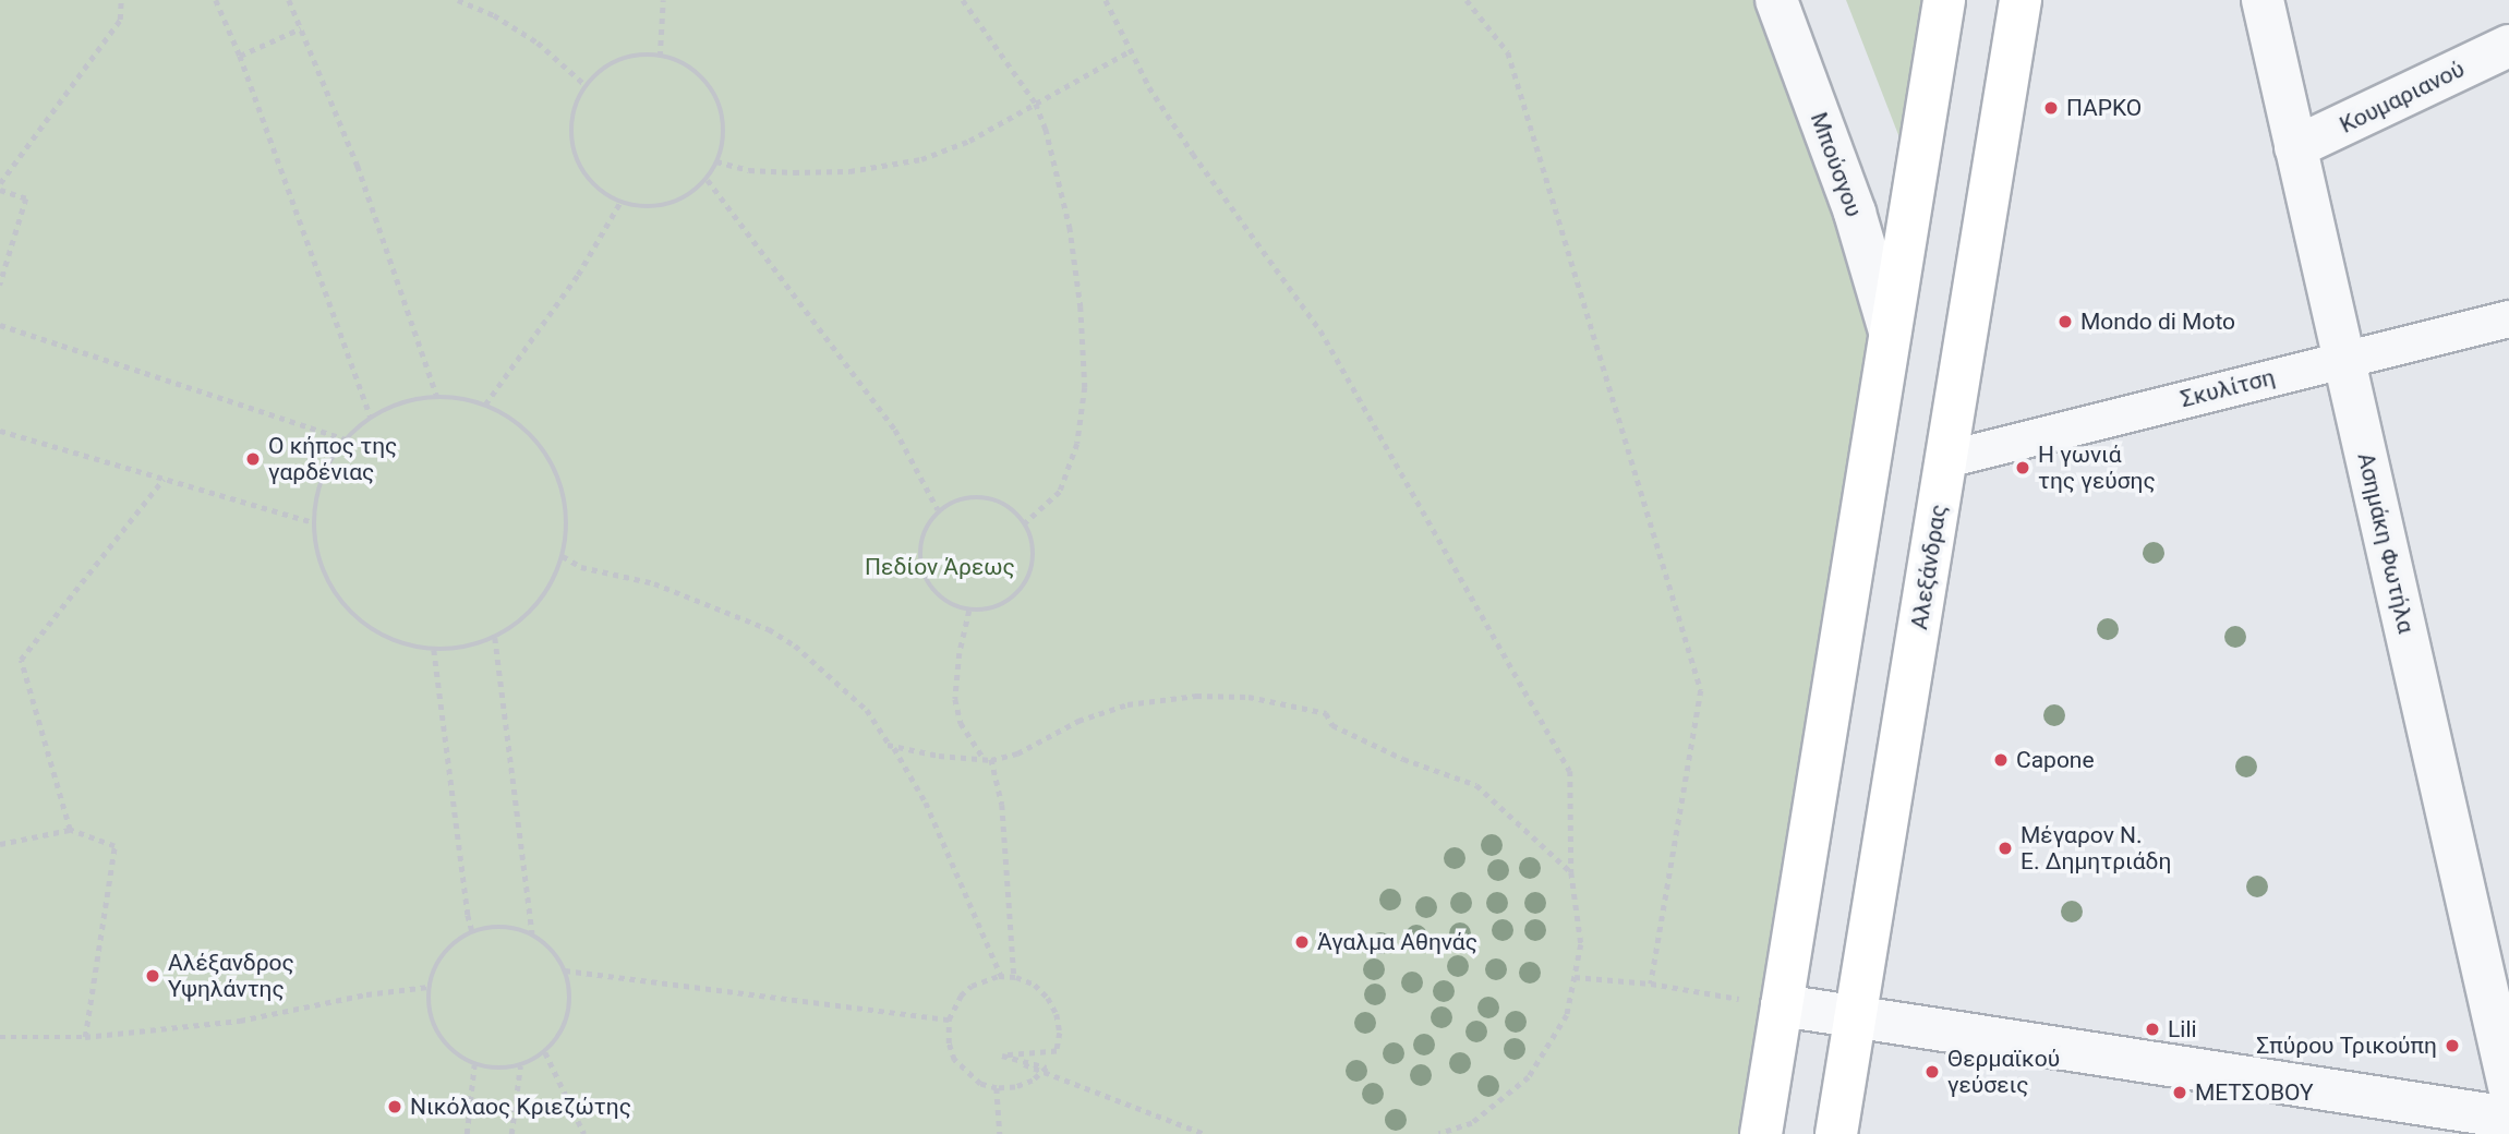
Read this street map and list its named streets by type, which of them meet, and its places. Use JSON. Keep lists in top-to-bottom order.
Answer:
{
  "streets": {
    "main road": ["Αλεξάνδρας"],
    "street": [
      "Κουμαριανού",
      "Μπούσγου",
      "Σκυλίτση",
      "Ασημάκη Φωτήλα"
    ]
  },
  "crossings": [
    ["Κουμαριανού", "Ασημάκη Φωτήλα"],
    ["Σκυλίτση", "Ασημάκη Φωτήλα"],
    ["Σκυλίτση", "Αλεξάνδρας"]
  ],
  "parks": ["Πεδίον Άρεως"],
  "places": [
    "ΠΑΡΚΟ",
    "Mondo di Moto",
    "Ο κήπος της γαρδένιας",
    "Η γωνιά της γεύσης",
    "Capone",
    "Μέγαρον Ν. Ε. Δημητριάδη",
    "Άγαλμα Αθηνάς",
    "Αλέξανδρος Υψηλάντης",
    "Lili",
    "Σπύρου Τρικούπη",
    "Θερμαϊκού γεύσεις",
    "ΜΕΤΣΟΒΟΥ",
    "Νικόλαος Κριεζώτης"
  ]
}
